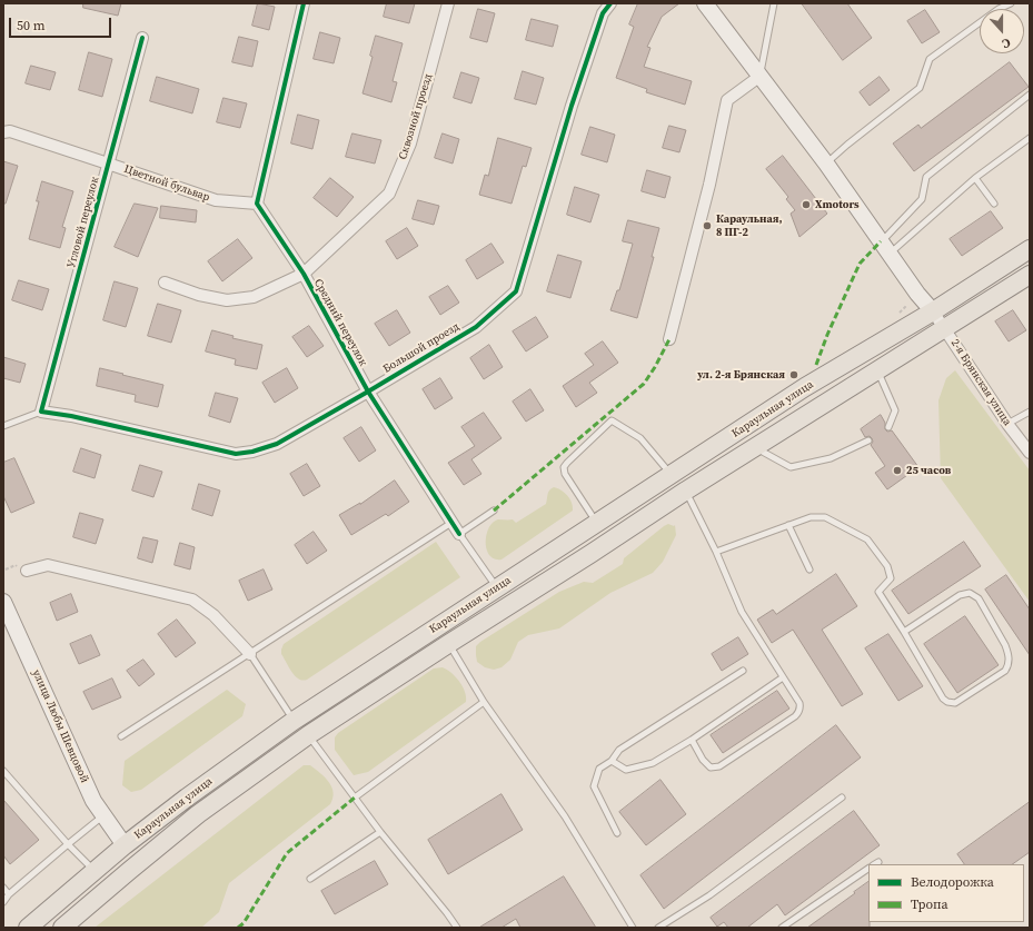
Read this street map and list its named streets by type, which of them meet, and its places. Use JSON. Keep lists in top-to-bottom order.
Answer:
{
  "streets": {
    "main road": ["2-я Брянская улица", "Караульная улица"],
    "street": [
      "Сквозной проезд",
      "Цветной бульвар",
      "Угловой переулок",
      "Средний переулок",
      "Большой проезд",
      "улица Любы Шевцовой"
    ]
  },
  "crossings": [
    ["Сквозной проезд", "Средний переулок"],
    ["Цветной бульвар", "Угловой переулок"],
    ["Цветной бульвар", "Средний переулок"],
    ["Угловой переулок", "Большой проезд"],
    ["Средний переулок", "Большой проезд"],
    ["2-я Брянская улица", "Караульная улица"],
    ["Караульная улица", "улица Любы Шевцовой"]
  ],
  "places": [
    "Xmotors",
    "Караульная, 8 ПГ-2",
    "ул. 2-я Брянская",
    "25 часов"
  ],
  "legend": ["Велодорожка", "Тропа"],
  "scale_bar": "50 m",
  "north": "bottom"
}
